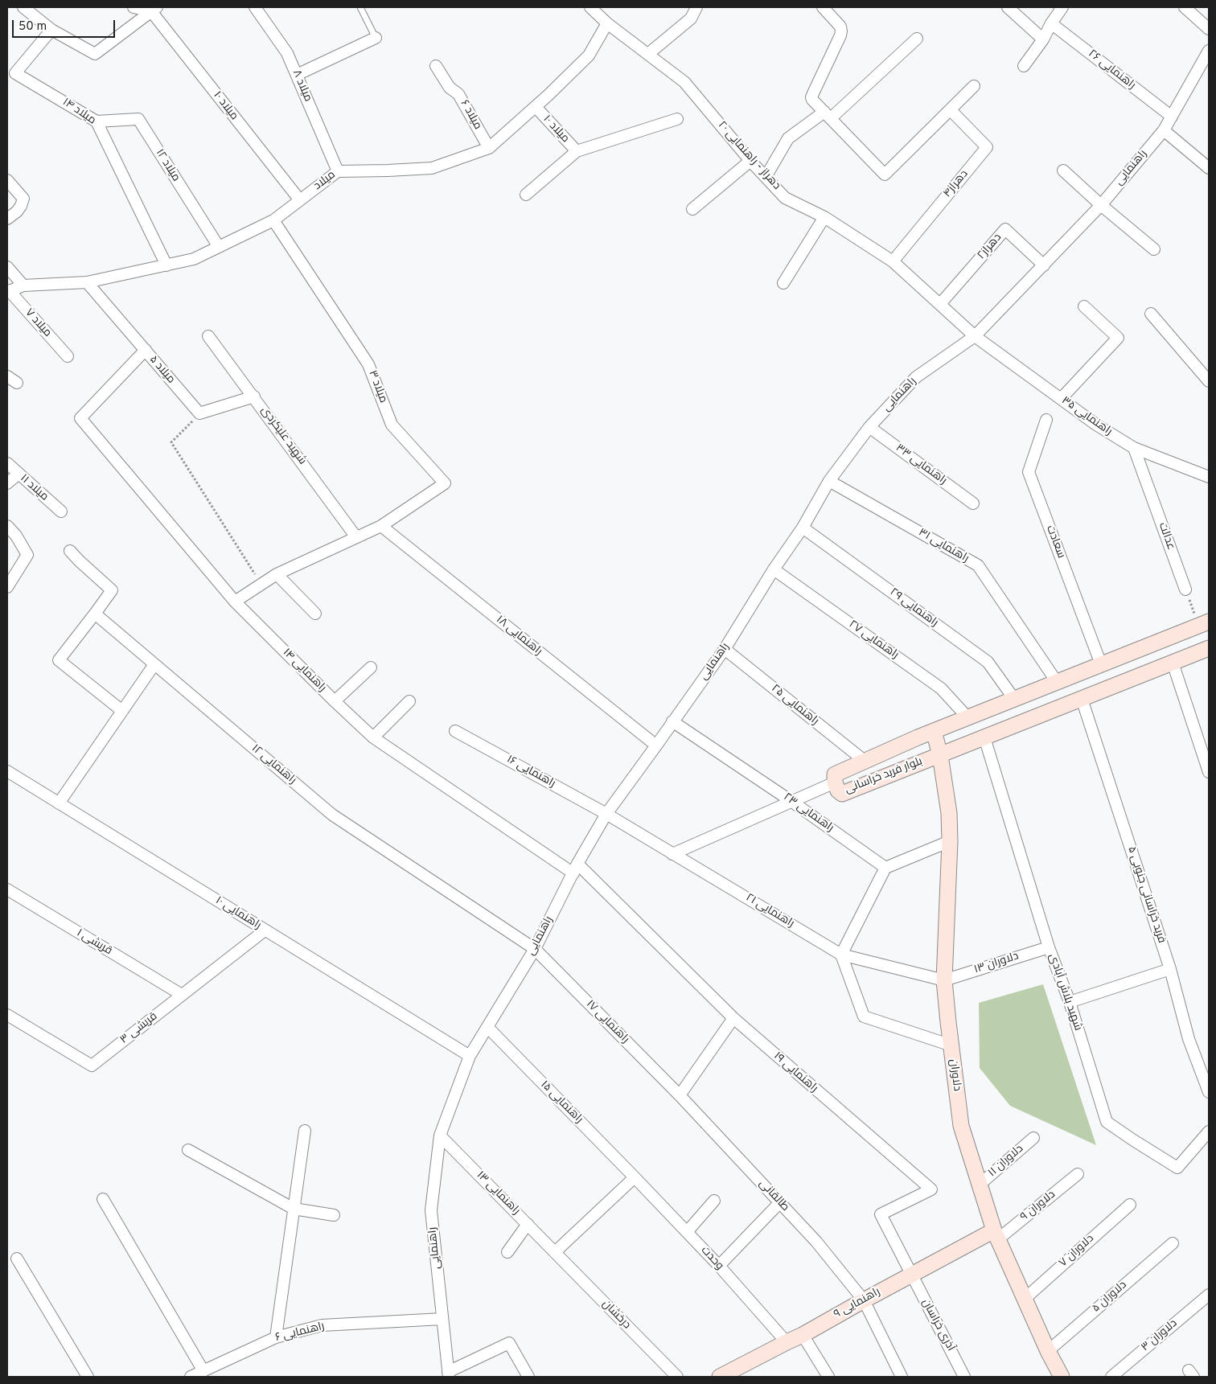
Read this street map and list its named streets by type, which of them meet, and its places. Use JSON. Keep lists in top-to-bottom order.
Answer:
{
  "streets": {
    "street": [
      "راهنمایی ۲۶",
      "میلاد ۸",
      "میلاد ۱۰",
      "میلاد ۱۴",
      "میلاد ۶",
      "دهراز - راهنمایی ۲۰",
      "میلاد ۱۲",
      "راهنمایی",
      "میلاد",
      "دهراز۴",
      "دهراز۲",
      "میلاد ۷",
      "میلاد ۵",
      "میلاد ۳",
      "راهنمایی ۳۵",
      "شهید علیکردی",
      "راهنمایی ۳۳",
      "میلاد ۱۱",
      "عدالت",
      "سعادت",
      "راهنمایی ۳۱",
      "راهنمایی ۲۹",
      "راهنمایی ۱۸",
      "راهنمایی ۲۷",
      "راهنمایی ۱۴",
      "راهنمایی ۲۵",
      "راهنمایی ۱۲",
      "راهنمایی ۱۶",
      "بلوار فرید خراسانی",
      "راهنمایی ۲۳",
      "فرید خراسانی جنوبی ۵",
      "راهنمایی ۲۱",
      "راهنمایی ۱۰",
      "قریشی ۱",
      "دلاوران ۱۳",
      "شهید بلاش آبادی",
      "راهنمایی ۱۷",
      "قریشی ۳",
      "راهنمایی ۱۹",
      "دلاوران",
      "راهنمایی ۱۵",
      "دلاوران ۱۱",
      "راهنمایی ۱۳",
      "طالقانی",
      "دلاوران ۹",
      "دلاوران ۷",
      "وحدت",
      "دلاوران ۵",
      "راهنمایی ۹",
      "درخشان",
      "آذری خراسان",
      "راهنمایی ۶",
      "دلاوران ۳"
    ]
  },
  "crossings": [
    ["راهنمایی ۲۶", "راهنمایی"],
    ["میلاد ۸", "میلاد"],
    ["میلاد ۱۰", "میلاد"],
    ["میلاد ۱۴", "میلاد ۱۲"],
    ["میلاد ۱۴", "میلاد"],
    ["میلاد ۶", "میلاد"],
    ["دهراز - راهنمایی ۲۰", "راهنمایی"],
    ["دهراز - راهنمایی ۲۰", "میلاد"],
    ["دهراز - راهنمایی ۲۰", "دهراز۴"],
    ["دهراز - راهنمایی ۲۰", "دهراز۲"],
    ["دهراز - راهنمایی ۲۰", "راهنمایی ۳۵"],
    ["میلاد ۱۲", "میلاد"],
    ["راهنمایی", "دهراز۲"],
    ["راهنمایی", "راهنمایی ۳۵"],
    ["راهنمایی", "راهنمایی ۳۳"],
    ["راهنمایی", "راهنمایی ۳۱"],
    ["راهنمایی", "راهنمایی ۲۹"],
    ["راهنمایی", "راهنمایی ۱۸"],
    ["راهنمایی", "راهنمایی ۲۷"],
    ["راهنمایی", "راهنمایی ۱۴"],
    ["راهنمایی", "راهنمایی ۲۵"],
    ["راهنمایی", "راهنمایی ۱۲"],
    ["راهنمایی", "راهنمایی ۱۶"],
    ["راهنمایی", "راهنمایی ۲۳"],
    ["راهنمایی", "راهنمایی ۲۱"],
    ["راهنمایی", "راهنمایی ۱۰"],
    ["راهنمایی", "راهنمایی ۱۷"],
    ["راهنمایی", "راهنمایی ۱۹"],
    ["راهنمایی", "راهنمایی ۱۵"],
    ["راهنمایی", "راهنمایی ۱۳"],
    ["راهنمایی", "راهنمایی ۶"],
    ["میلاد", "میلاد ۷"],
    ["میلاد", "میلاد ۵"],
    ["میلاد", "میلاد ۳"],
    ["میلاد ۵", "راهنمایی ۱۴"],
    ["میلاد ۳", "راهنمایی ۱۸"],
    ["راهنمایی ۳۵", "عدالت"],
    ["سعادت", "بلوار فرید خراسانی"],
    ["راهنمایی ۳۱", "بلوار فرید خراسانی"],
    ["راهنمایی ۲۹", "بلوار فرید خراسانی"],
    ["راهنمایی ۲۷", "بلوار فرید خراسانی"],
    ["راهنمایی ۱۴", "راهنمایی ۱۹"],
    ["راهنمایی ۲۵", "بلوار فرید خراسانی"],
    ["راهنمایی ۱۲", "راهنمایی ۱۷"],
    ["راهنمایی ۱۶", "راهنمایی ۲۱"],
    ["بلوار فرید خراسانی", "فرید خراسانی جنوبی ۵"],
    ["بلوار فرید خراسانی", "شهید بلاش آبادی"],
    ["بلوار فرید خراسانی", "دلاوران"],
    ["راهنمایی ۲۱", "دلاوران ۱۳"],
    ["راهنمایی ۲۱", "دلاوران"],
    ["راهنمایی ۱۰", "قریشی ۳"],
    ["قریشی ۱", "قریشی ۳"],
    ["دلاوران ۱۳", "شهید بلاش آبادی"],
    ["دلاوران ۱۳", "دلاوران"],
    ["راهنمایی ۱۷", "طالقانی"],
    ["راهنمایی ۱۹", "راهنمایی ۹"],
    ["راهنمایی ۱۹", "آذری خراسان"],
    ["دلاوران", "دلاوران ۱۱"],
    ["دلاوران", "دلاوران ۹"],
    ["دلاوران", "دلاوران ۷"],
    ["دلاوران", "دلاوران ۵"],
    ["دلاوران", "راهنمایی ۹"],
    ["راهنمایی ۱۵", "وحدت"],
    ["راهنمایی ۱۳", "درخشان"],
    ["طالقانی", "راهنمایی ۹"],
    ["دلاوران ۹", "راهنمایی ۹"],
    ["وحدت", "راهنمایی ۹"],
    ["راهنمایی ۹", "آذری خراسان"]
  ],
  "scale_bar": "50 m"
}
